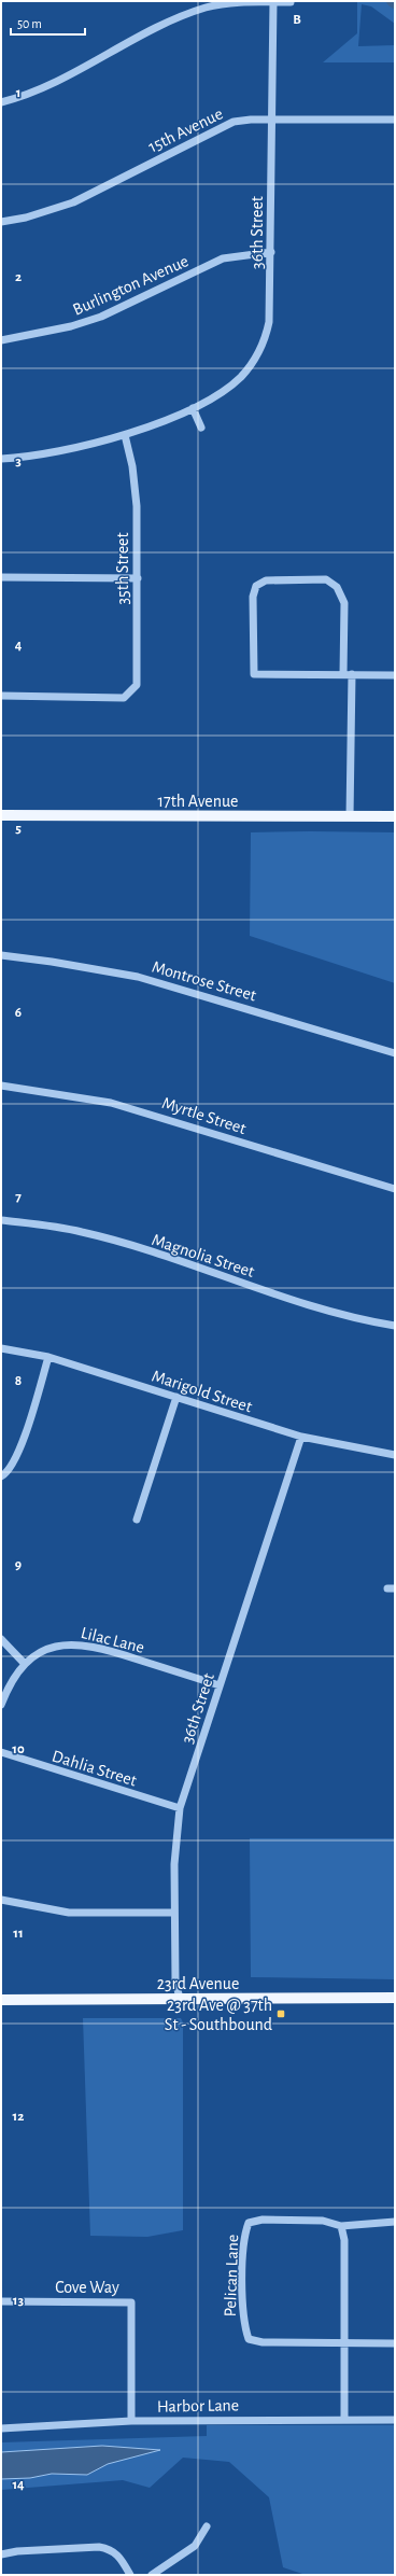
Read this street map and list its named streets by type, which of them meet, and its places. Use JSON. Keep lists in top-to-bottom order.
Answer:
{
  "streets": {
    "main road": ["17th Avenue", "23rd Avenue"],
    "street": [
      "15th Avenue",
      "36th Street",
      "Burlington Avenue",
      "35th Street",
      "Montrose Street",
      "Myrtle Street",
      "Magnolia Street",
      "Marigold Street",
      "Lilac Lane",
      "Dahlia Street",
      "Pelican Lane",
      "Cove Way",
      "Harbor Lane"
    ]
  },
  "crossings": [
    ["15th Avenue", "36th Street"],
    ["36th Street", "Burlington Avenue"],
    ["36th Street", "35th Street"],
    ["36th Street", "Marigold Street"],
    ["36th Street", "Lilac Lane"],
    ["36th Street", "Dahlia Street"],
    ["36th Street", "23rd Avenue"],
    ["Cove Way", "Harbor Lane"]
  ],
  "places": {
    "transit": ["23rd Ave @ 37th St - Southbound"]
  },
  "scale_bar": "50 m",
  "grid": {
    "columns": ["B"],
    "rows": [
      "1",
      "2",
      "3",
      "4",
      "5",
      "6",
      "7",
      "8",
      "9",
      "10",
      "11",
      "12",
      "13",
      "14"
    ]
  }
}
